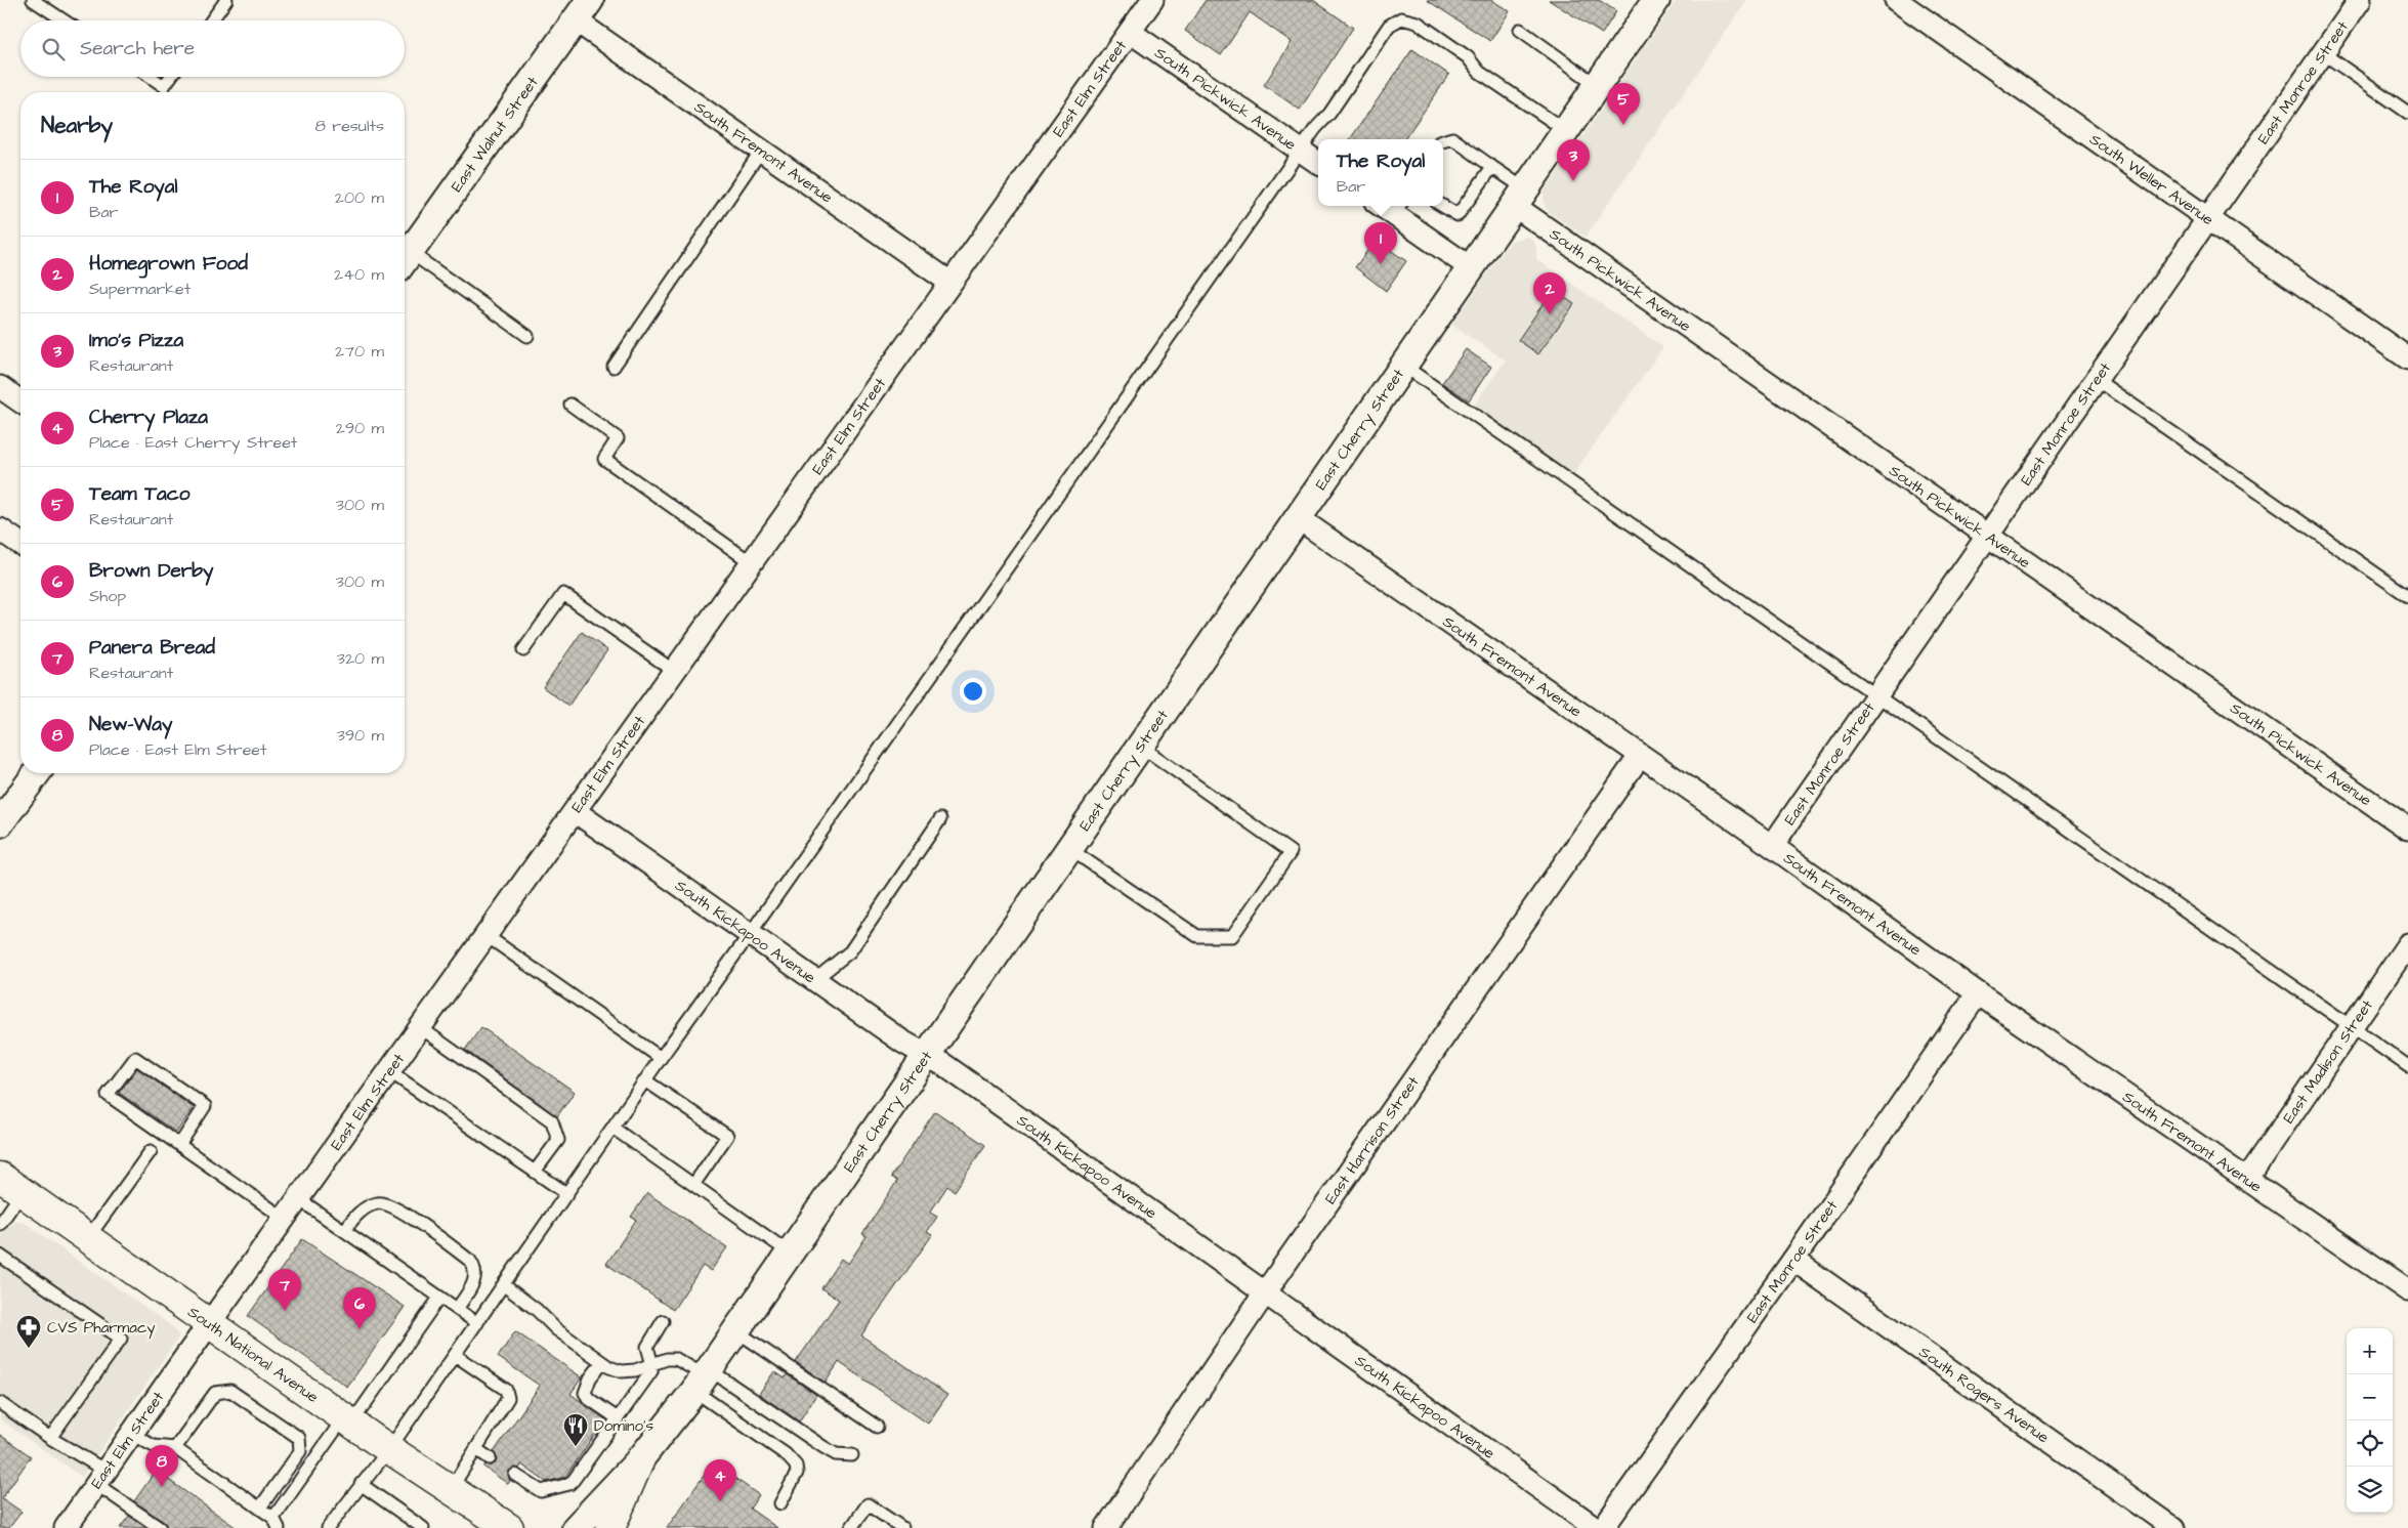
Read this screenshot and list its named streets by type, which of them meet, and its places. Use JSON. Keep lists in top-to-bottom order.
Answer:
{
  "streets": {
    "main road": ["South National Avenue"],
    "street": [
      "East Monroe Street",
      "East Elm Street",
      "South Pickwick Avenue",
      "East Walnut Street",
      "South Fremont Avenue",
      "South Weller Avenue",
      "East Cherry Street",
      "South Kickapoo Avenue",
      "East Madison Street",
      "East Harrison Street",
      "South Rogers Avenue"
    ]
  },
  "crossings": [
    ["East Monroe Street", "South Pickwick Avenue"],
    ["East Monroe Street", "South Fremont Avenue"],
    ["East Monroe Street", "South Weller Avenue"],
    ["East Monroe Street", "South Rogers Avenue"],
    ["East Elm Street", "South Pickwick Avenue"],
    ["East Elm Street", "South Fremont Avenue"],
    ["East Elm Street", "South Kickapoo Avenue"],
    ["East Elm Street", "South National Avenue"],
    ["South Pickwick Avenue", "East Cherry Street"],
    ["East Walnut Street", "South Fremont Avenue"],
    ["South Fremont Avenue", "East Cherry Street"],
    ["South Fremont Avenue", "East Madison Street"],
    ["South Fremont Avenue", "East Harrison Street"],
    ["East Cherry Street", "South Kickapoo Avenue"],
    ["South Kickapoo Avenue", "East Harrison Street"]
  ],
  "places": {
    "pharmacy": ["CVS Pharmacy"],
    "restaurant": ["Domino's"]
  },
  "page": {
    "search": "Search here",
    "pins": [
      "5",
      "3",
      "1",
      "2",
      "7",
      "6",
      "8",
      "4"
    ],
    "heading": ["Nearby", "8 results"],
    "popup": ["The Royal", "Bar"],
    "list": [
      {
        "mark": "1",
        "name": "The Royal",
        "note": "Bar",
        "value": "200 m"
      },
      {
        "mark": "2",
        "name": "Homegrown Food",
        "note": "Supermarket",
        "value": "240 m"
      },
      {
        "mark": "3",
        "name": "Imo's Pizza",
        "note": "Restaurant",
        "value": "270 m"
      },
      {
        "mark": "4",
        "name": "Cherry Plaza",
        "note": "Place · East Cherry Street",
        "value": "290 m"
      },
      {
        "mark": "5",
        "name": "Team Taco",
        "note": "Restaurant",
        "value": "300 m"
      },
      {
        "mark": "6",
        "name": "Brown Derby",
        "note": "Shop",
        "value": "300 m"
      },
      {
        "mark": "7",
        "name": "Panera Bread",
        "note": "Restaurant",
        "value": "320 m"
      },
      {
        "mark": "8",
        "name": "New-Way",
        "note": "Place · East Elm Street",
        "value": "390 m"
      }
    ],
    "map_buttons": ["+", "−"]
  }
}
